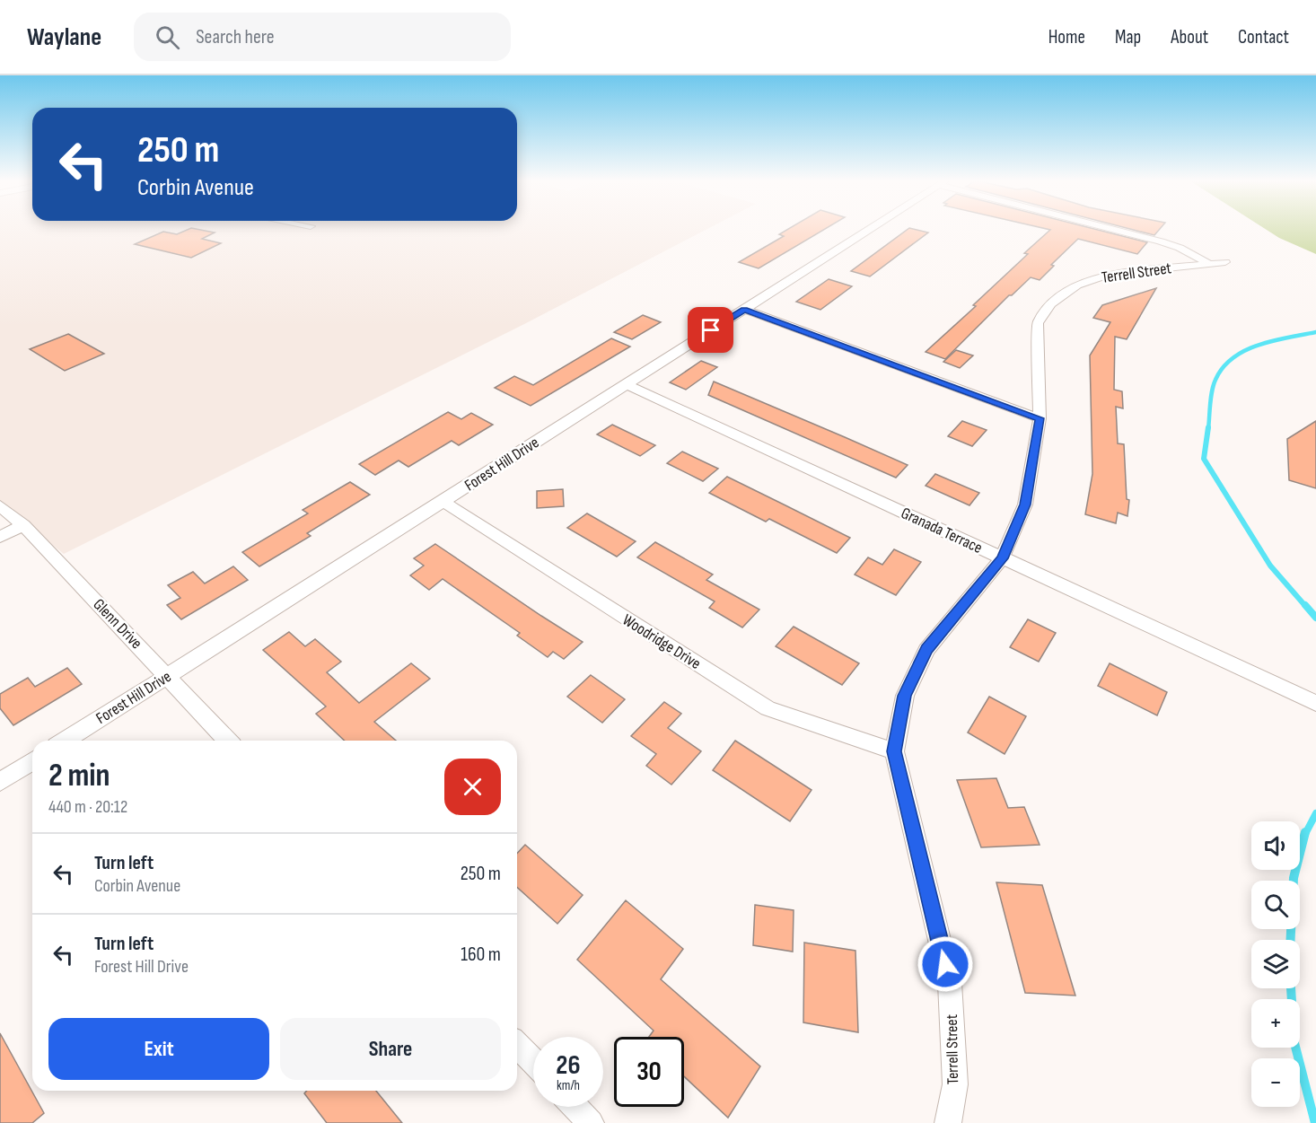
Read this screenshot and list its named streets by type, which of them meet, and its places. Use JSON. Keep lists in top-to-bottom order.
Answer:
{
  "streets": {
    "street": [
      "Terrell Street",
      "Forest Hill Drive",
      "Granada Terrace",
      "Glenn Drive",
      "Woodridge Drive"
    ]
  },
  "crossings": [
    ["Terrell Street", "Granada Terrace"],
    ["Terrell Street", "Woodridge Drive"],
    ["Forest Hill Drive", "Granada Terrace"],
    ["Forest Hill Drive", "Glenn Drive"],
    ["Forest Hill Drive", "Woodridge Drive"]
  ],
  "page": {
    "header": "Waylane",
    "search": "Search here",
    "nav": [
      "Home",
      "Map",
      "About",
      "Contact"
    ],
    "turn": ["250 m", "Corbin Avenue"],
    "heading": ["2 min", "440 m · 20:12"],
    "map_buttons": ["+", "−"],
    "list": [
      {
        "name": "Turn left",
        "note": "Corbin Avenue",
        "value": "250 m"
      },
      {
        "name": "Turn left",
        "note": "Forest Hill Drive",
        "value": "160 m"
      }
    ],
    "buttons": ["Exit", "Share"],
    "speed": "26 km/h",
    "limit": "30"
  }
}
